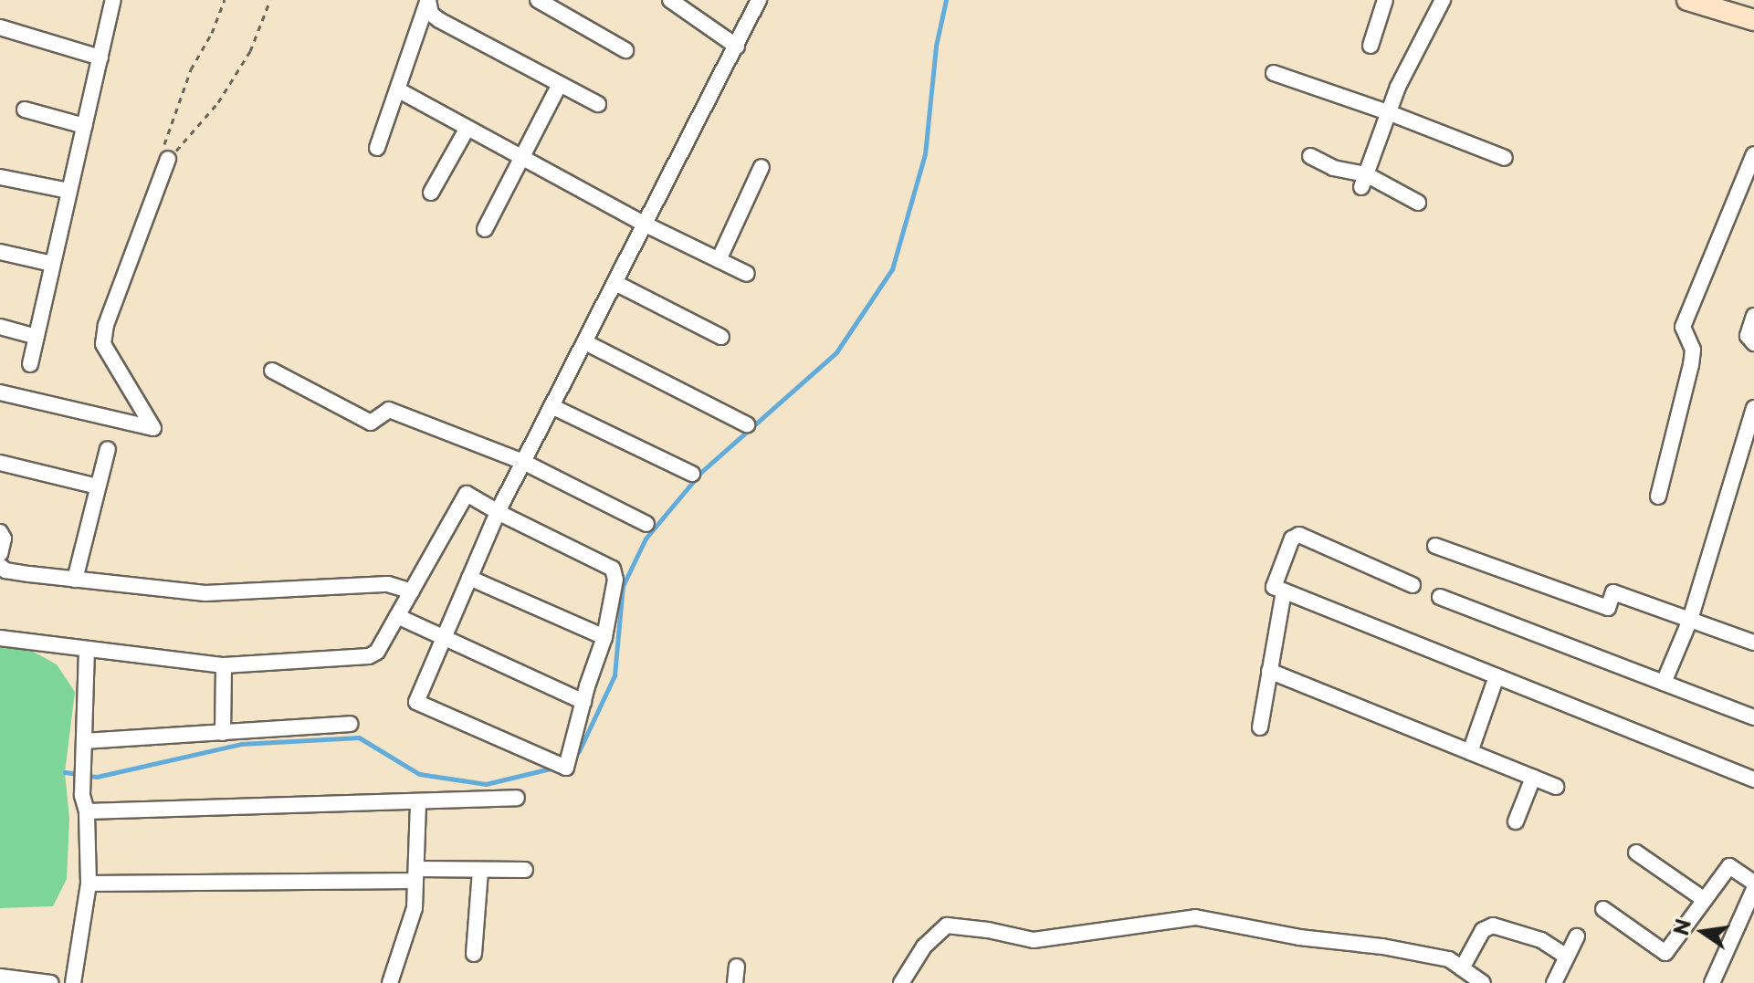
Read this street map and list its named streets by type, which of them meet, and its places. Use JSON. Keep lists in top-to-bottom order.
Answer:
{
  "north": "left"
}
